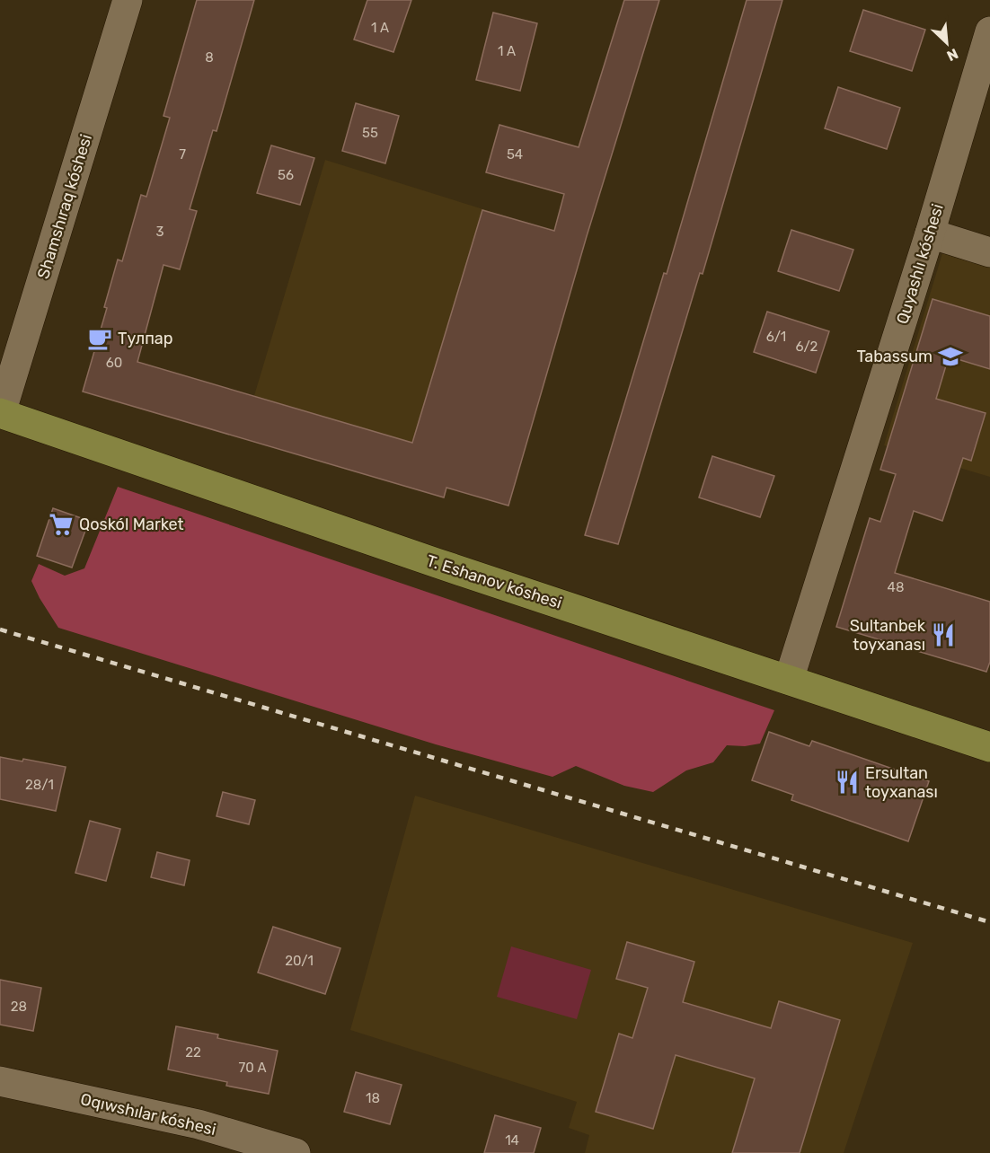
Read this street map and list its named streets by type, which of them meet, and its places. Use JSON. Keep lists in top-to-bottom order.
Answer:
{
  "streets": {
    "main road": ["T. Eshanov kóshesi"],
    "street": ["Shamshıraq kóshesi", "Quyashlı kóshesi", "Oqıwshılar kóshesi"]
  },
  "crossings": [
    ["Shamshıraq kóshesi", "T. Eshanov kóshesi"],
    ["Quyashlı kóshesi", "T. Eshanov kóshesi"]
  ],
  "places": {
    "cafe": ["Тулпар"],
    "school or university": ["Tabassum"],
    "supermarket": ["Qoskól Market"],
    "restaurant": ["Sultanbek toyxanası", "Ersultan toyxanası"]
  },
  "house_numbers": [
    "1 А",
    "1 А",
    "8",
    "55",
    "7",
    "54",
    "56",
    "3",
    "6/1",
    "6/2",
    "60",
    "48",
    "28/1",
    "20/1",
    "28",
    "22",
    "70 А",
    "18",
    "14"
  ],
  "north": "bottom right"
}
